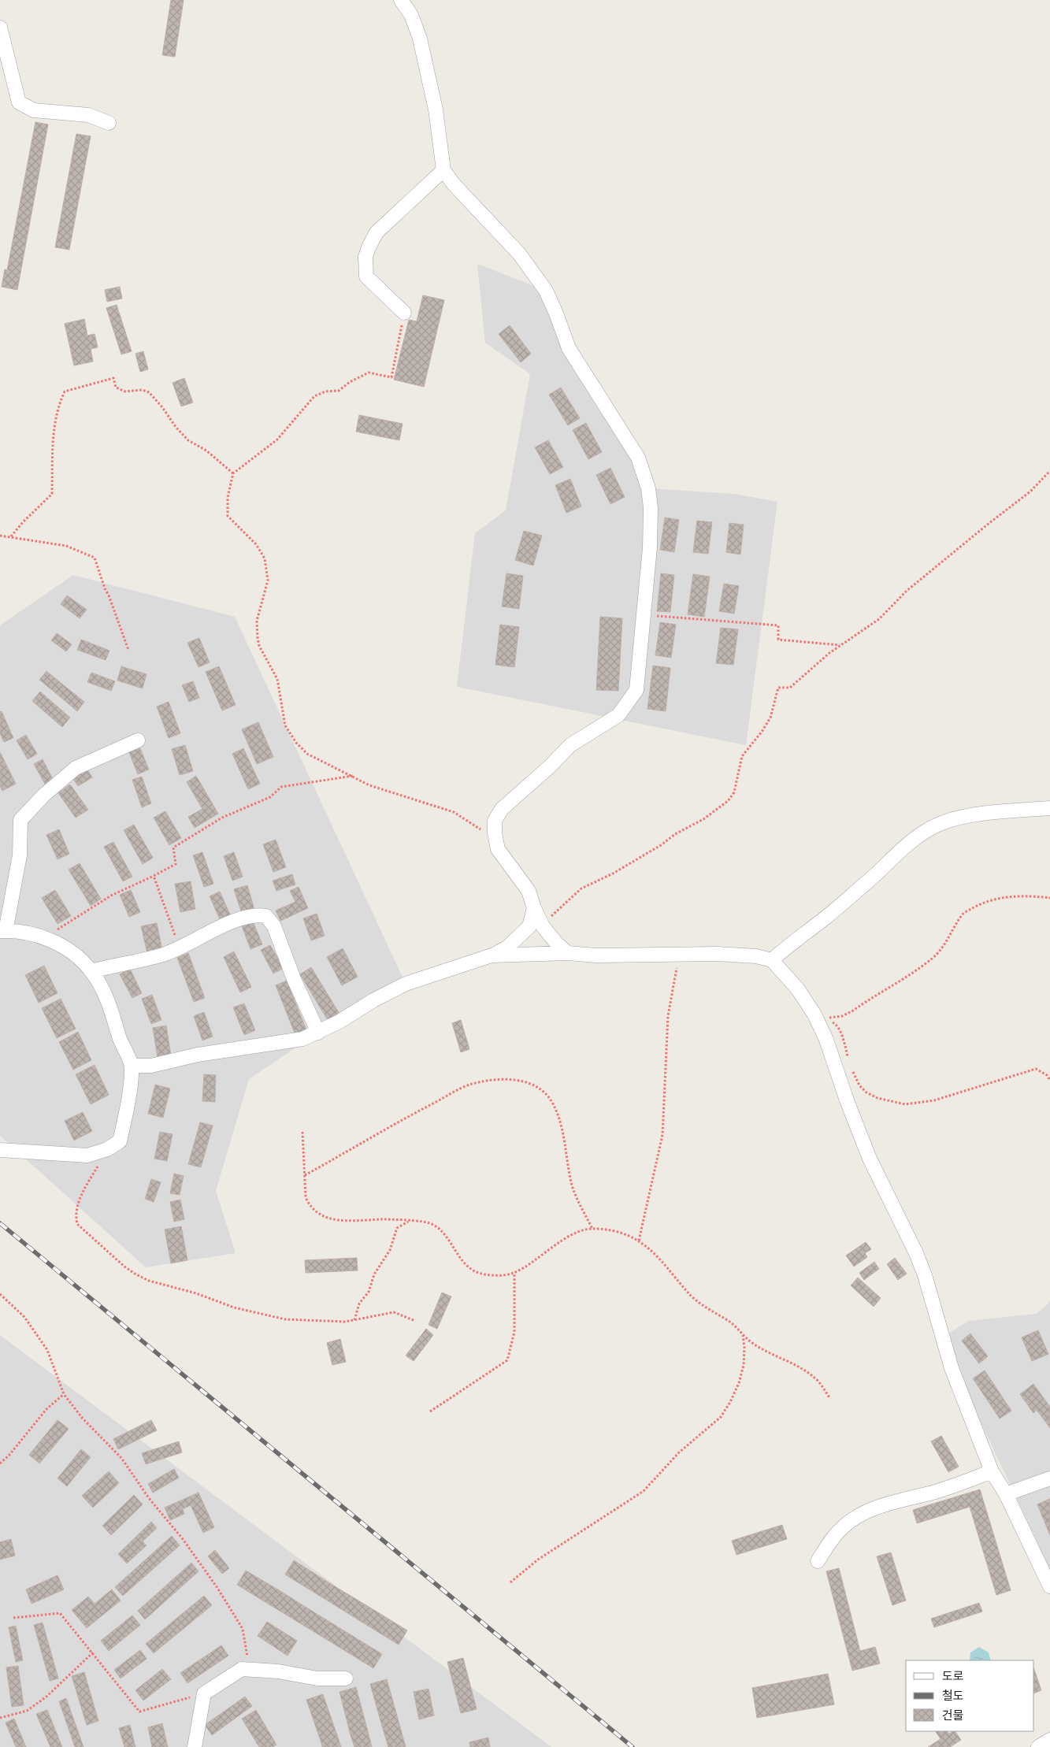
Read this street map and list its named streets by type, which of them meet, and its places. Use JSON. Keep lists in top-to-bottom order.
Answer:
{
  "legend": ["도로", "철도", "건물"]
}
